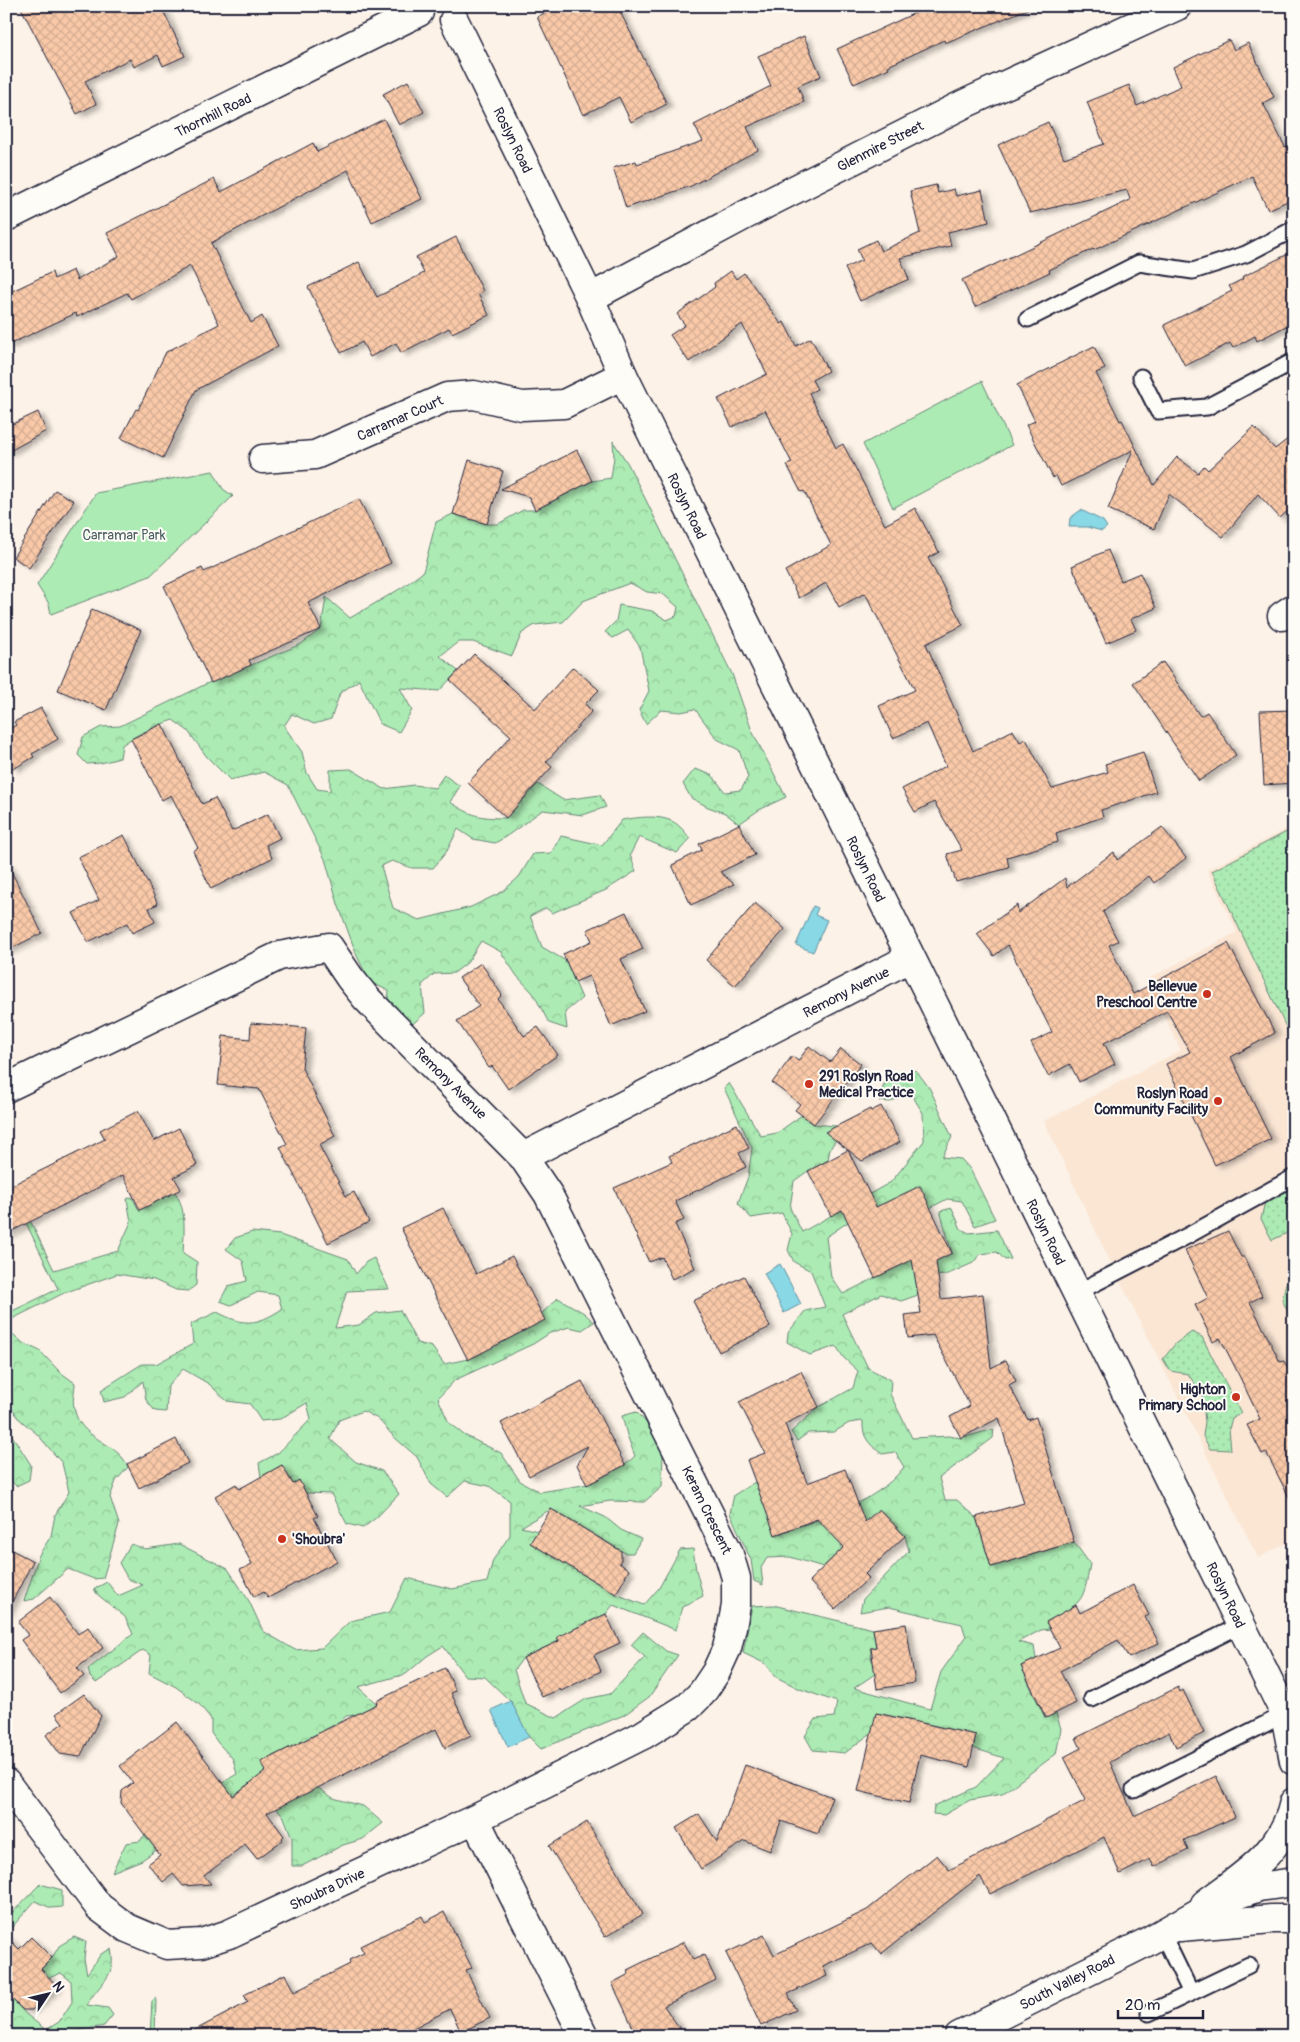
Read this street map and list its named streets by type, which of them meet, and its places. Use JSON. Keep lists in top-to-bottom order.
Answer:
{
  "streets": {
    "street": [
      "Thornhill Road",
      "Roslyn Road",
      "Glenmire Street",
      "Carramar Court",
      "Remony Avenue",
      "Keram Crescent",
      "Shoubra Drive",
      "South Valley Road"
    ]
  },
  "crossings": [
    ["Roslyn Road", "Glenmire Street"],
    ["Roslyn Road", "Carramar Court"],
    ["Roslyn Road", "Remony Avenue"],
    ["Remony Avenue", "Keram Crescent"],
    ["Keram Crescent", "Shoubra Drive"]
  ],
  "parks": ["Carramar Park"],
  "places": [
    "Bellevue Preschool Centre",
    "291 Roslyn Road Medical Practice",
    "Roslyn Road Community Facility",
    "Highton Primary School",
    "'Shoubra'"
  ],
  "scale_bar": "20 m",
  "north": "top right"
}
